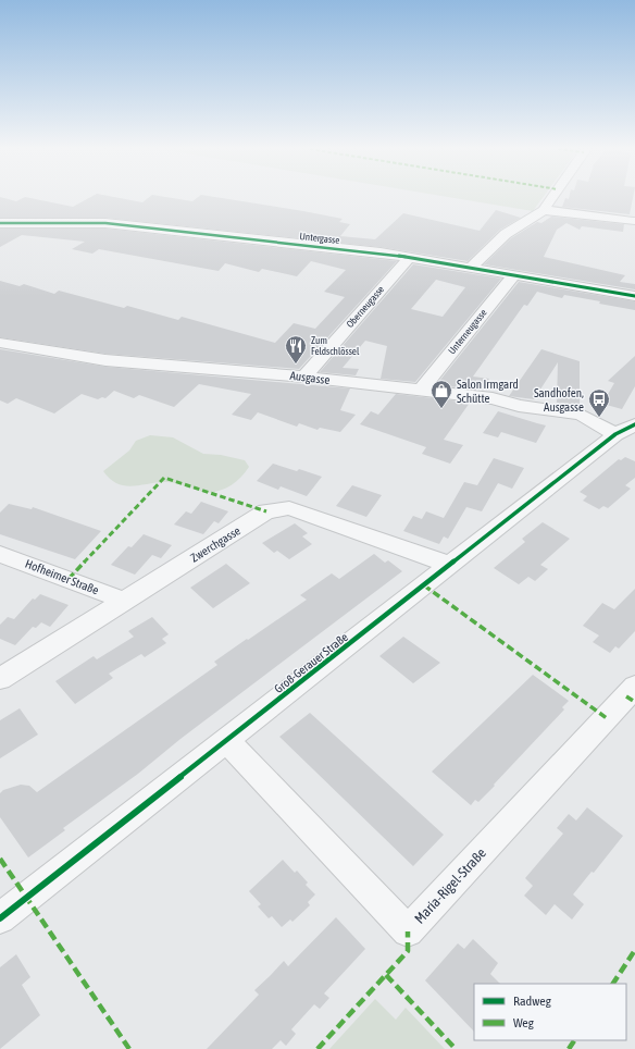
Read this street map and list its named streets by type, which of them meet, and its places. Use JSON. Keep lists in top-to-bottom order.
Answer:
{
  "streets": {
    "street": [
      "Untergasse",
      "Oberneugasse",
      "Unterneugasse",
      "Ausgasse",
      "Zwerchgasse",
      "Hofheimer Straße",
      "Groß-Gerauer Straße",
      "Maria-Rigel-Straße"
    ]
  },
  "crossings": [
    ["Untergasse", "Oberneugasse"],
    ["Untergasse", "Unterneugasse"],
    ["Oberneugasse", "Ausgasse"],
    ["Unterneugasse", "Ausgasse"],
    ["Ausgasse", "Groß-Gerauer Straße"],
    ["Zwerchgasse", "Hofheimer Straße"],
    ["Zwerchgasse", "Groß-Gerauer Straße"],
    ["Groß-Gerauer Straße", "Maria-Rigel-Straße"]
  ],
  "places": {
    "restaurant": ["Zum Feldschlössel"],
    "shop": ["Salon Irmgard Schütte"],
    "bus stop": ["Sandhofen, Ausgasse"]
  },
  "legend": ["Radweg", "Weg"]
}
